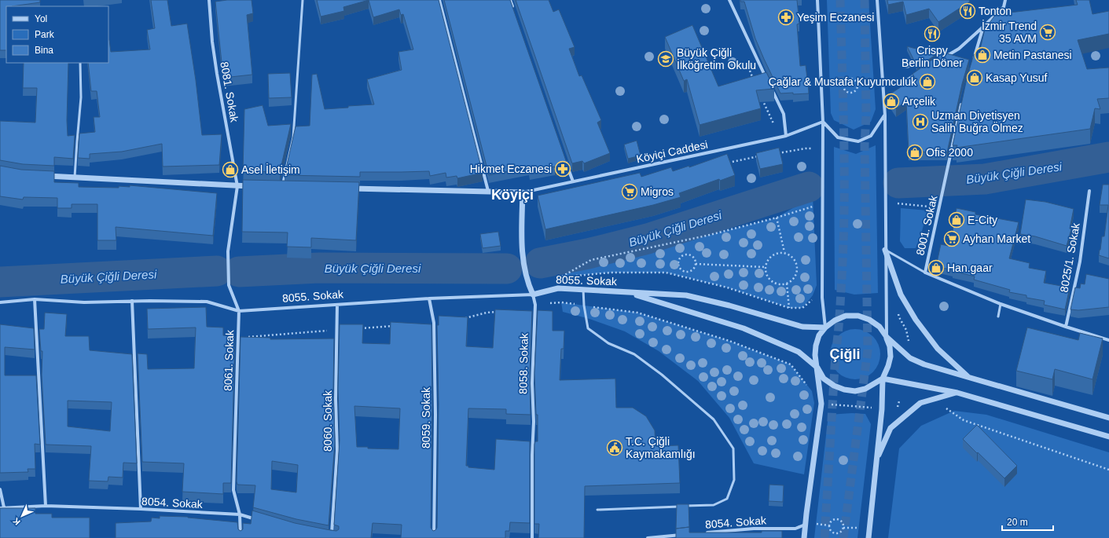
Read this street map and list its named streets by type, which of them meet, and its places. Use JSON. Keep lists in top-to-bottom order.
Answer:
{
  "streets": {
    "street": [
      "8081. Sokak",
      "Köyiçi Caddesi",
      "8001. Sokak",
      "8025/1. Sokak",
      "8055. Sokak",
      "8061. Sokak",
      "8058. Sokak",
      "8059. Sokak",
      "8060. Sokak",
      "8054. Sokak"
    ]
  },
  "crossings": [
    ["8081. Sokak", "8061. Sokak"],
    ["Köyiçi Caddesi", "8058. Sokak"],
    ["8001. Sokak", "8025/1. Sokak"],
    ["8055. Sokak", "8061. Sokak"],
    ["8055. Sokak", "8058. Sokak"],
    ["8055. Sokak", "8059. Sokak"],
    ["8055. Sokak", "8060. Sokak"],
    ["8061. Sokak", "8054. Sokak"]
  ],
  "districts": ["Köyiçi", "Çiğli"],
  "water": ["Büyük Çiğli Deresi"],
  "places": {
    "restaurant": ["Tonton", "Crispy Berlin Döner"],
    "pharmacy": ["Yeşim Eczanesi", "Hikmet Eczanesi"],
    "supermarket": ["İzmir Trend 35 AVM", "Migros", "Ayhan Market"],
    "shop": [
      "Metin Pastanesi",
      "Kasap Yusuf",
      "Çağlar & Mustafa Kuyumculuk",
      "Arçelik",
      "Ofis 2000",
      "Asel İletişim",
      "E-City",
      "Han.gaar"
    ],
    "school or university": ["Büyük Çiğli İlköğretim Okulu"],
    "hospital": ["Uzman Diyetisyen Salih Buğra Ölmez"],
    "public building": ["T.C. Çiğli Kaymakamlığı"]
  },
  "legend": ["Yol", "Park", "Bina"],
  "scale_bar": "20 m",
  "north": "bottom left"
}
